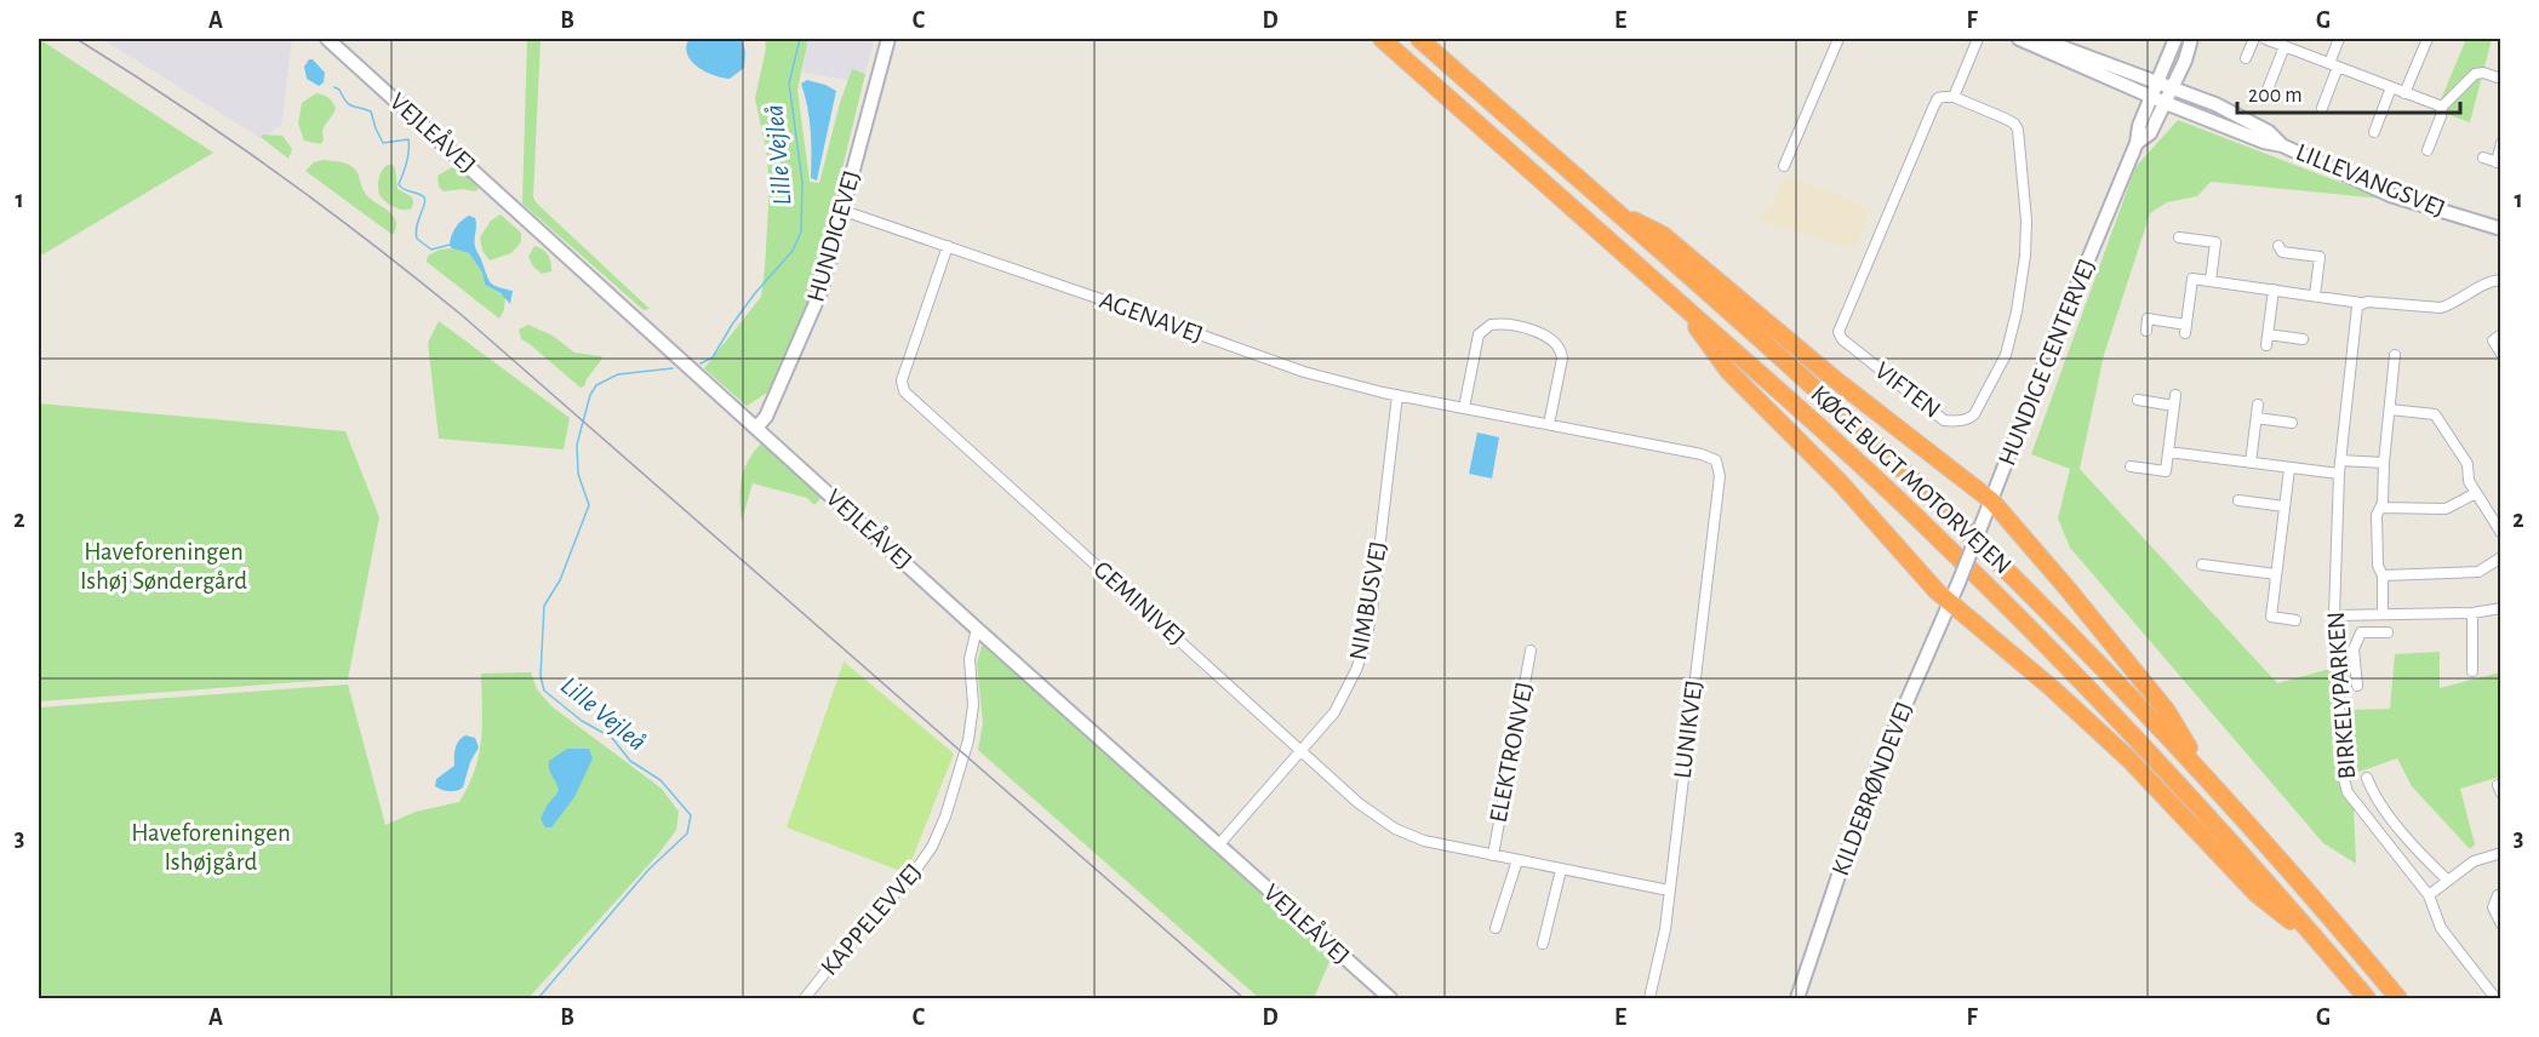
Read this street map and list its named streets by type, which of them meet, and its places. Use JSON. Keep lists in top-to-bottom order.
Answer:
{
  "streets": {
    "highway": ["KØGE BUGT MOTORVEJEN"],
    "street": [
      "VEJLEÅVEJ",
      "LILLEVANGSVEJ",
      "HUNDIGEVEJ",
      "AGENAVEJ",
      "HUNDIGE CENTERVEJ",
      "VIFTEN",
      "NIMBUSVEJ",
      "GEMINIVEJ",
      "BIRKELYPARKEN",
      "LUNIKVEJ",
      "ELEKTRONVEJ",
      "KILDEBRØNDEVEJ",
      "KAPPELEVVEJ"
    ]
  },
  "crossings": [
    ["VEJLEÅVEJ", "HUNDIGEVEJ"],
    ["VEJLEÅVEJ", "NIMBUSVEJ"],
    ["VEJLEÅVEJ", "KAPPELEVVEJ"],
    ["LILLEVANGSVEJ", "HUNDIGE CENTERVEJ"],
    ["HUNDIGEVEJ", "AGENAVEJ"],
    ["AGENAVEJ", "NIMBUSVEJ"],
    ["AGENAVEJ", "GEMINIVEJ"],
    ["AGENAVEJ", "LUNIKVEJ"],
    ["HUNDIGE CENTERVEJ", "KILDEBRØNDEVEJ"],
    ["NIMBUSVEJ", "GEMINIVEJ"],
    ["GEMINIVEJ", "LUNIKVEJ"],
    ["GEMINIVEJ", "ELEKTRONVEJ"]
  ],
  "water": ["Lille Vejleå"],
  "parks": ["Haveforeningen Ishøj Søndergård", "Haveforeningen Ishøjgård"],
  "scale_bar": "200 m",
  "grid": {
    "columns": [
      "A",
      "B",
      "C",
      "D",
      "E",
      "F",
      "G"
    ],
    "rows": ["1", "2", "3"]
  }
}
